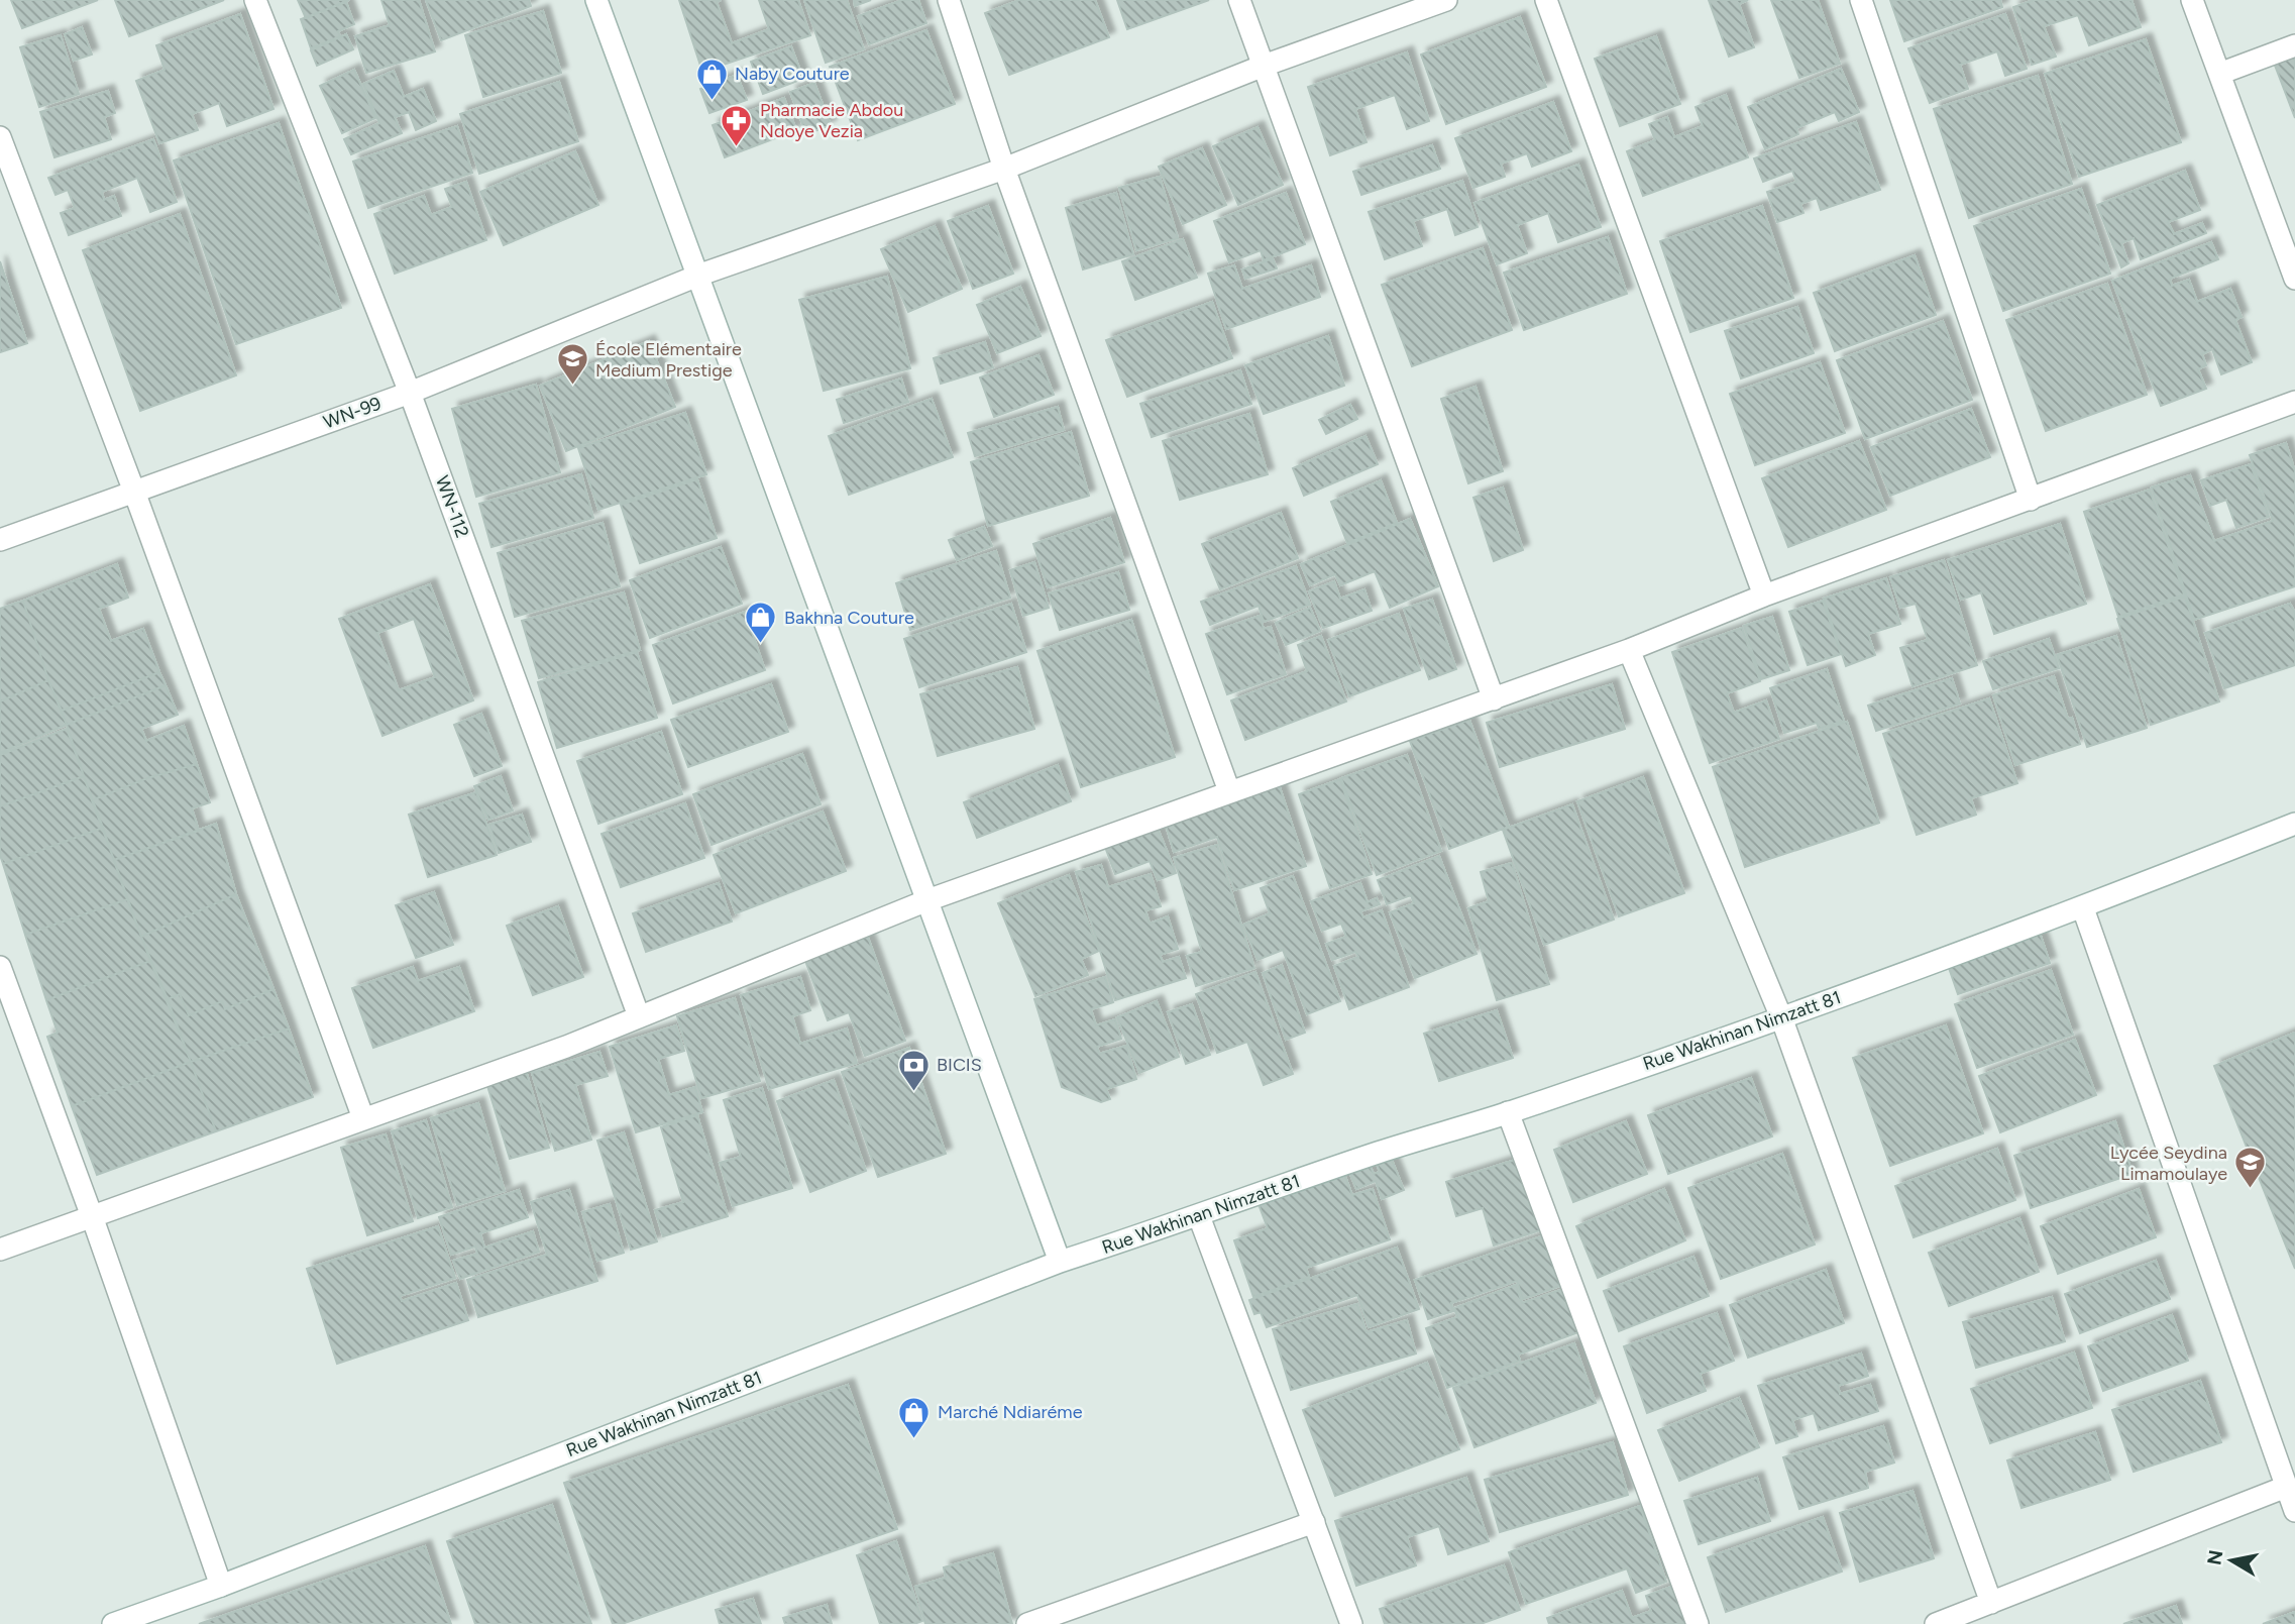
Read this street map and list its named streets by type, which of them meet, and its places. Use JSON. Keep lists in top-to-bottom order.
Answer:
{
  "streets": {
    "street": ["WN-99", "WN-112", "Rue Wakhinan Nimzatt 81"]
  },
  "crossings": [
    ["WN-99", "WN-112"]
  ],
  "places": {
    "shop": ["Naby Couture", "Bakhna Couture", "Marché Ndiaréme"],
    "pharmacy": ["Pharmacie Abdou Ndoye Vezia"],
    "school or university": ["École Elémentaire Medium Prestige", "Lycée Seydina Limamoulaye"],
    "bank": ["BICIS"]
  },
  "north": "left"
}
